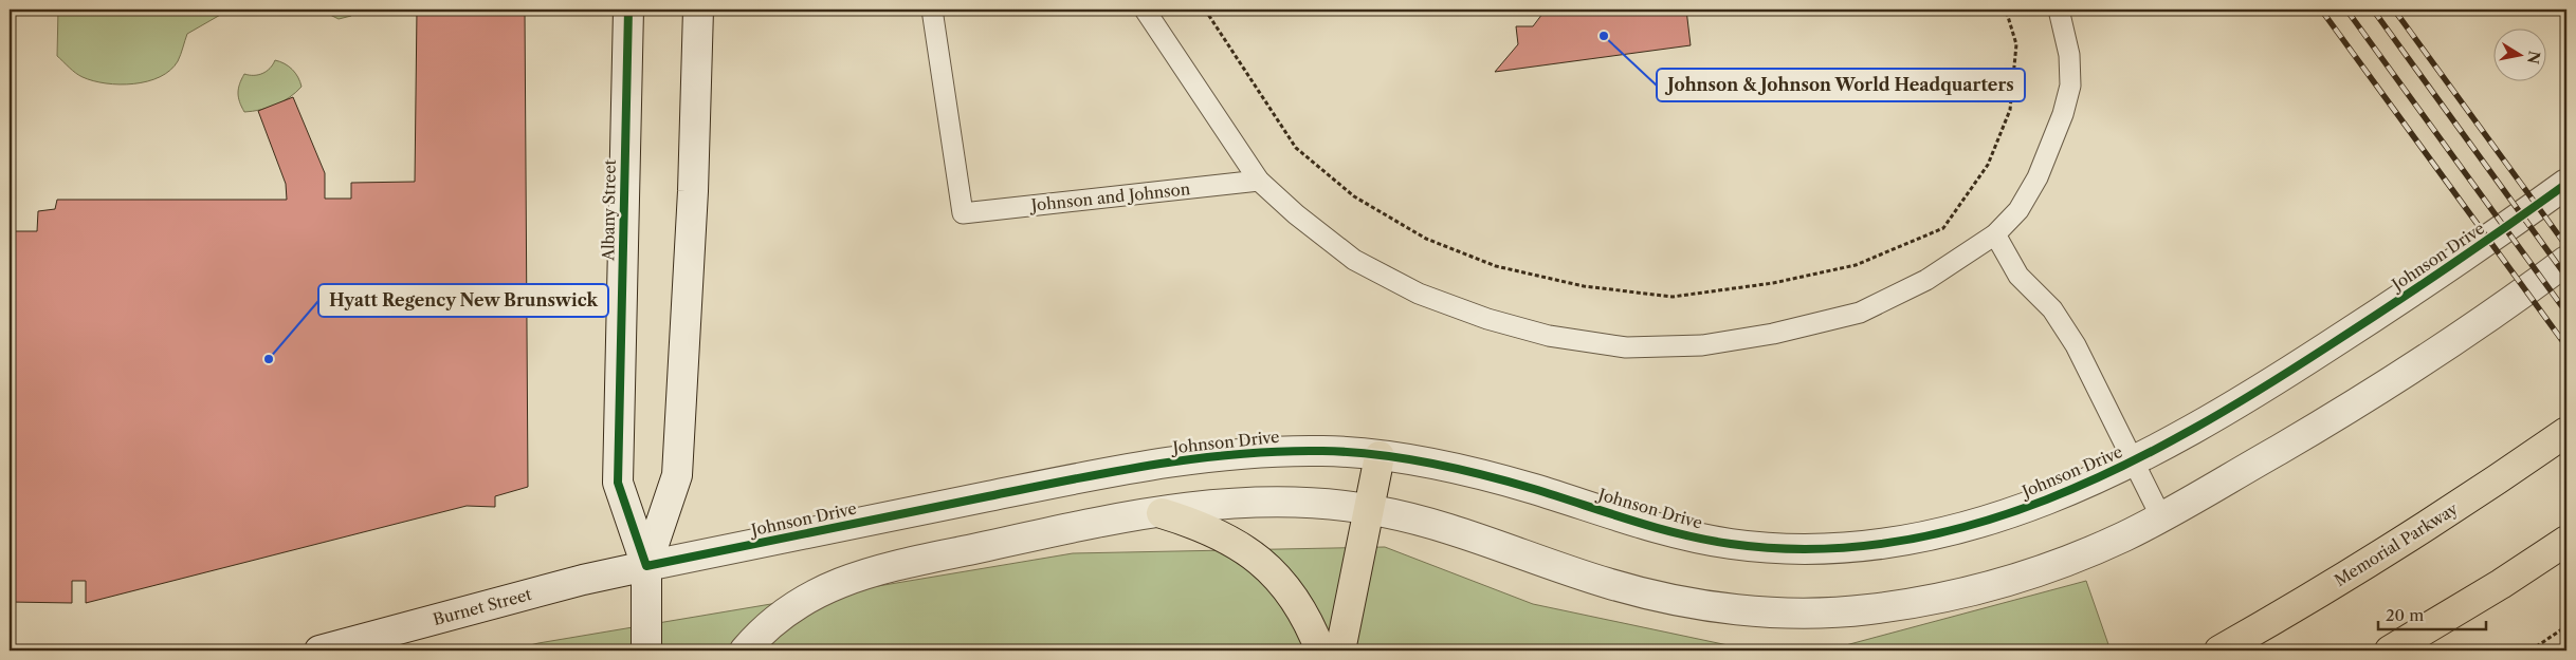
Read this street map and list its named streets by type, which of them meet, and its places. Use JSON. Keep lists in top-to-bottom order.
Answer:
{
  "streets": {
    "highway": ["Memorial Parkway"],
    "street": ["Albany Street", "Johnson Drive", "Burnet Street"],
    "lane": ["Johnson and Johnson"]
  },
  "crossings": [
    ["Albany Street", "Johnson Drive"],
    ["Albany Street", "Burnet Street"],
    ["Johnson Drive", "Burnet Street"]
  ],
  "places": ["Johnson & Johnson World Headquarters", "Hyatt Regency New Brunswick"],
  "scale_bar": "20 m",
  "north": "right"
}
